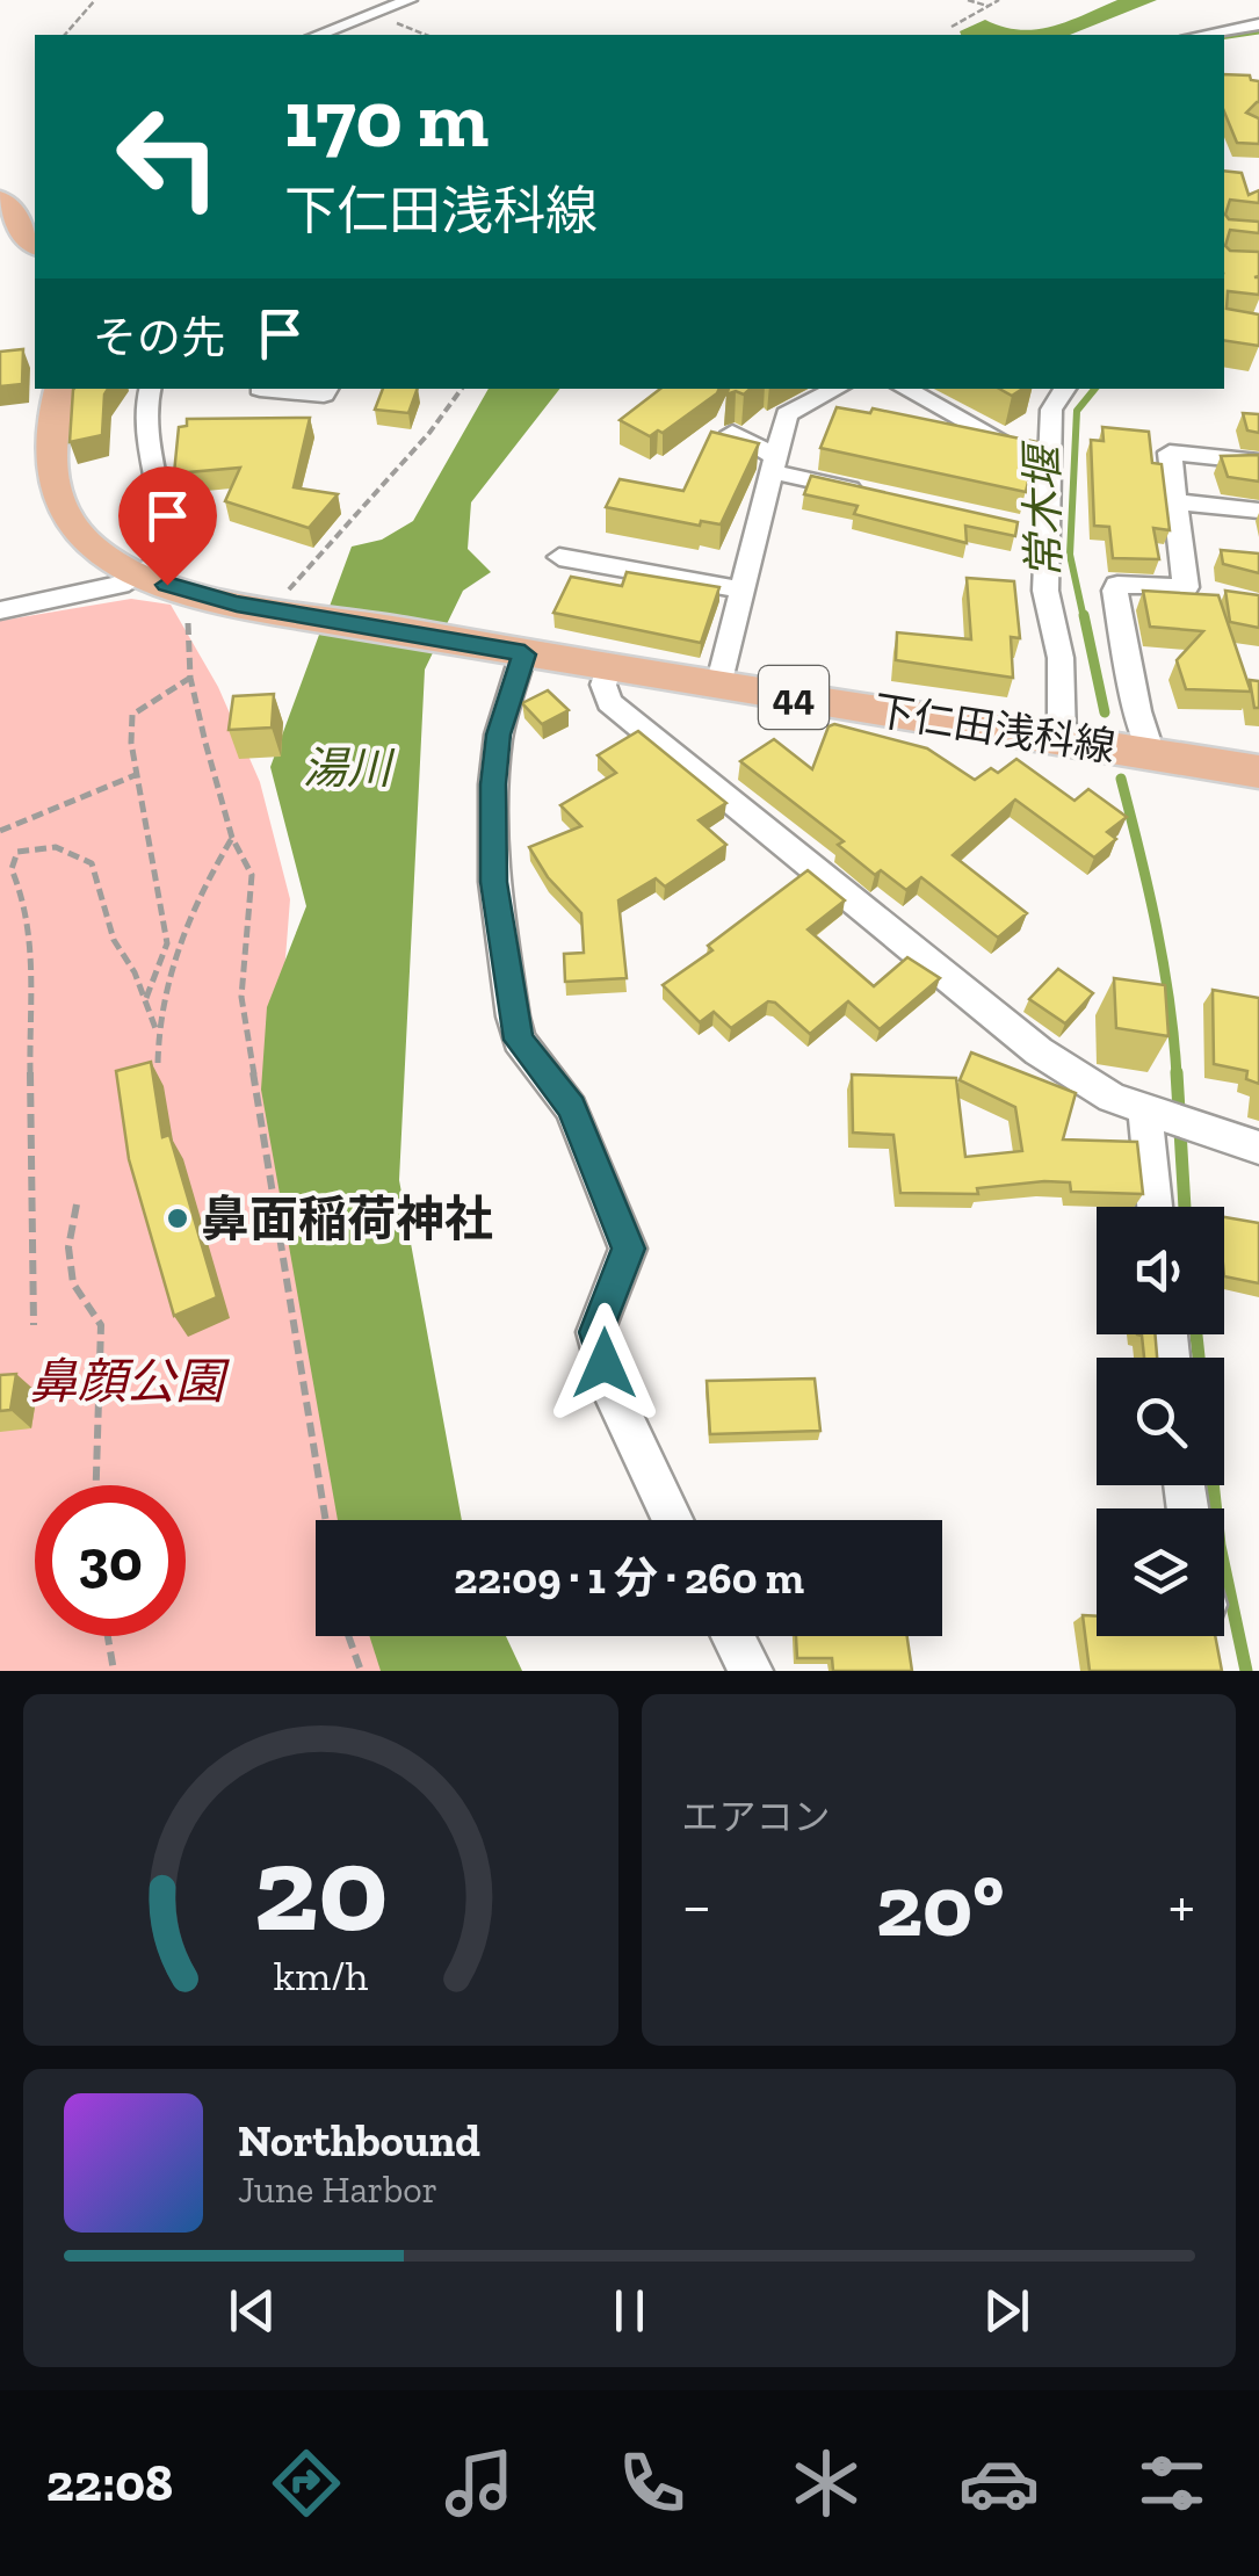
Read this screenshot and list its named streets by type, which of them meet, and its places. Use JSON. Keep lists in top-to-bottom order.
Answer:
{
  "streets": {
    "main road": ["44", "下仁田浅科線"]
  },
  "water": ["常木堰", "湯川"],
  "parks": ["鼻顔公園"],
  "places": ["鼻面稲荷神社"],
  "page": {
    "turn": ["170 m", "下仁田浅科線"],
    "then": "その先",
    "limit": "30",
    "trip": "22:09 · 1 分 · 260 m",
    "tile": "エアコン",
    "heat": ["−", "20°", "+"],
    "song": ["Northbound", "June Harbor"],
    "tabs": "22:08",
    "gauge": ["20", "km/h"]
  }
}
